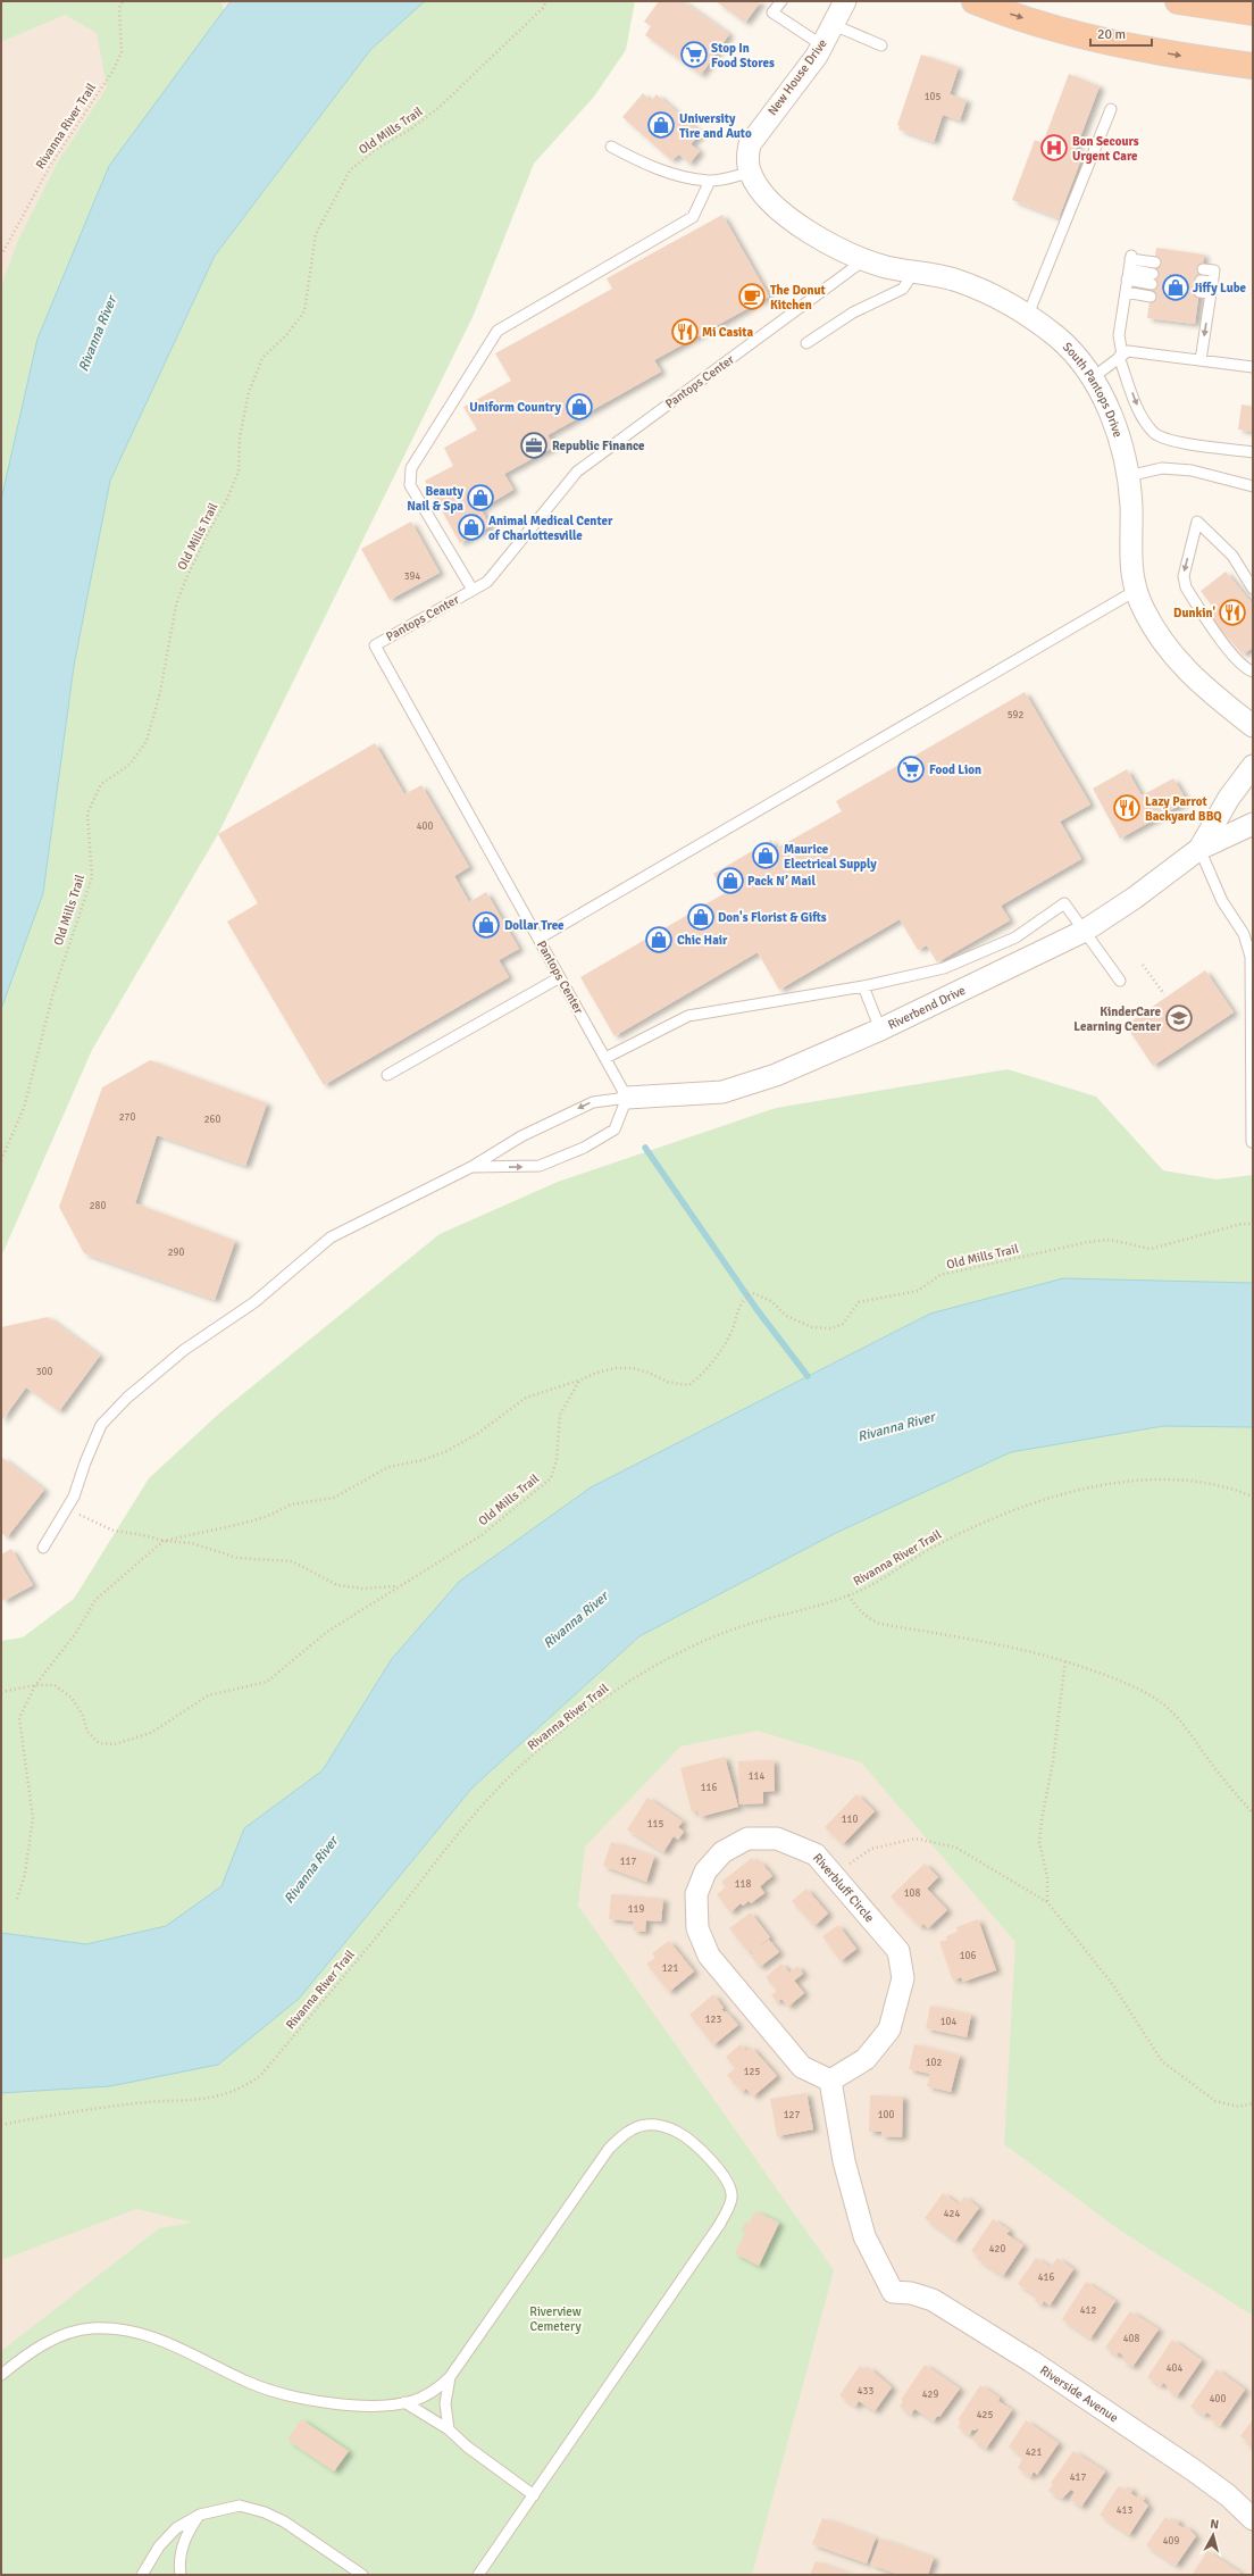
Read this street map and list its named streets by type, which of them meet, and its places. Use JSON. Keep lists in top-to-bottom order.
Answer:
{
  "streets": {
    "street": [
      "New House Drive",
      "South Pantops Drive",
      "Riverbend Drive",
      "Riverbluff Circle",
      "Riverside Avenue"
    ],
    "lane": ["Pantops Center"],
    "path": ["Rivanna River Trail", "Old Mills Trail"]
  },
  "crossings": [
    ["New House Drive", "South Pantops Drive"],
    ["Pantops Center", "South Pantops Drive"],
    ["Pantops Center", "Riverbend Drive"],
    ["Riverbluff Circle", "Riverside Avenue"]
  ],
  "water": ["Rivanna River"],
  "parks": ["Riverview Cemetery"],
  "places": {
    "supermarket": ["Stop In Food Stores", "Food Lion"],
    "shop": [
      "University Tire and Auto",
      "Jiffy Lube",
      "Uniform Country",
      "Beauty Nail & Spa",
      "Animal Medical Center of Charlottesville",
      "Maurice Electrical Supply",
      "Pack N’ Mail",
      "Don's Florist & Gifts",
      "Dollar Tree",
      "Chic Hair"
    ],
    "hospital": ["Bon Secours Urgent Care"],
    "cafe": ["The Donut Kitchen"],
    "restaurant": ["Mi Casita", "Dunkin'", "Lazy Parrot Backyard BBQ"],
    "office": ["Republic Finance"],
    "school or university": ["KinderCare Learning Center"]
  },
  "house_numbers": [
    "105",
    "394",
    "592",
    "400",
    "270",
    "260",
    "280",
    "290",
    "300",
    "114",
    "116",
    "110",
    "115",
    "117",
    "118",
    "108",
    "119",
    "106",
    "121",
    "123",
    "104",
    "102",
    "125",
    "127",
    "100",
    "424",
    "420",
    "416",
    "412",
    "408",
    "404",
    "433",
    "429",
    "400",
    "425",
    "421",
    "417",
    "413",
    "409"
  ],
  "scale_bar": "20 m",
  "north": "top"
}
